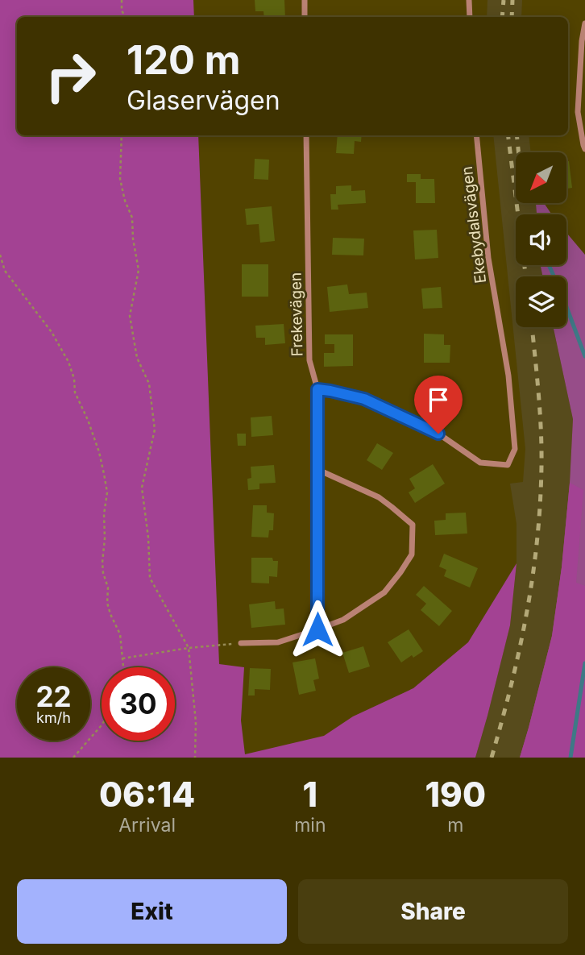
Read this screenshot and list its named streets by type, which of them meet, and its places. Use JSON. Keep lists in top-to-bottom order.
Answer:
{
  "streets": {
    "street": ["Ekebydalsvägen", "Frekevägen"]
  },
  "crossings": [
    ["Ekebydalsvägen", "Frekevägen"]
  ],
  "north": "bottom left",
  "page": {
    "turn": ["120 m", "Glaservägen"],
    "speed": "22 km/h",
    "limit": "30",
    "eta": [
      "06:14",
      "Arrival",
      "1",
      "min",
      "190",
      "m"
    ],
    "buttons": ["Exit", "Share"]
  }
}
